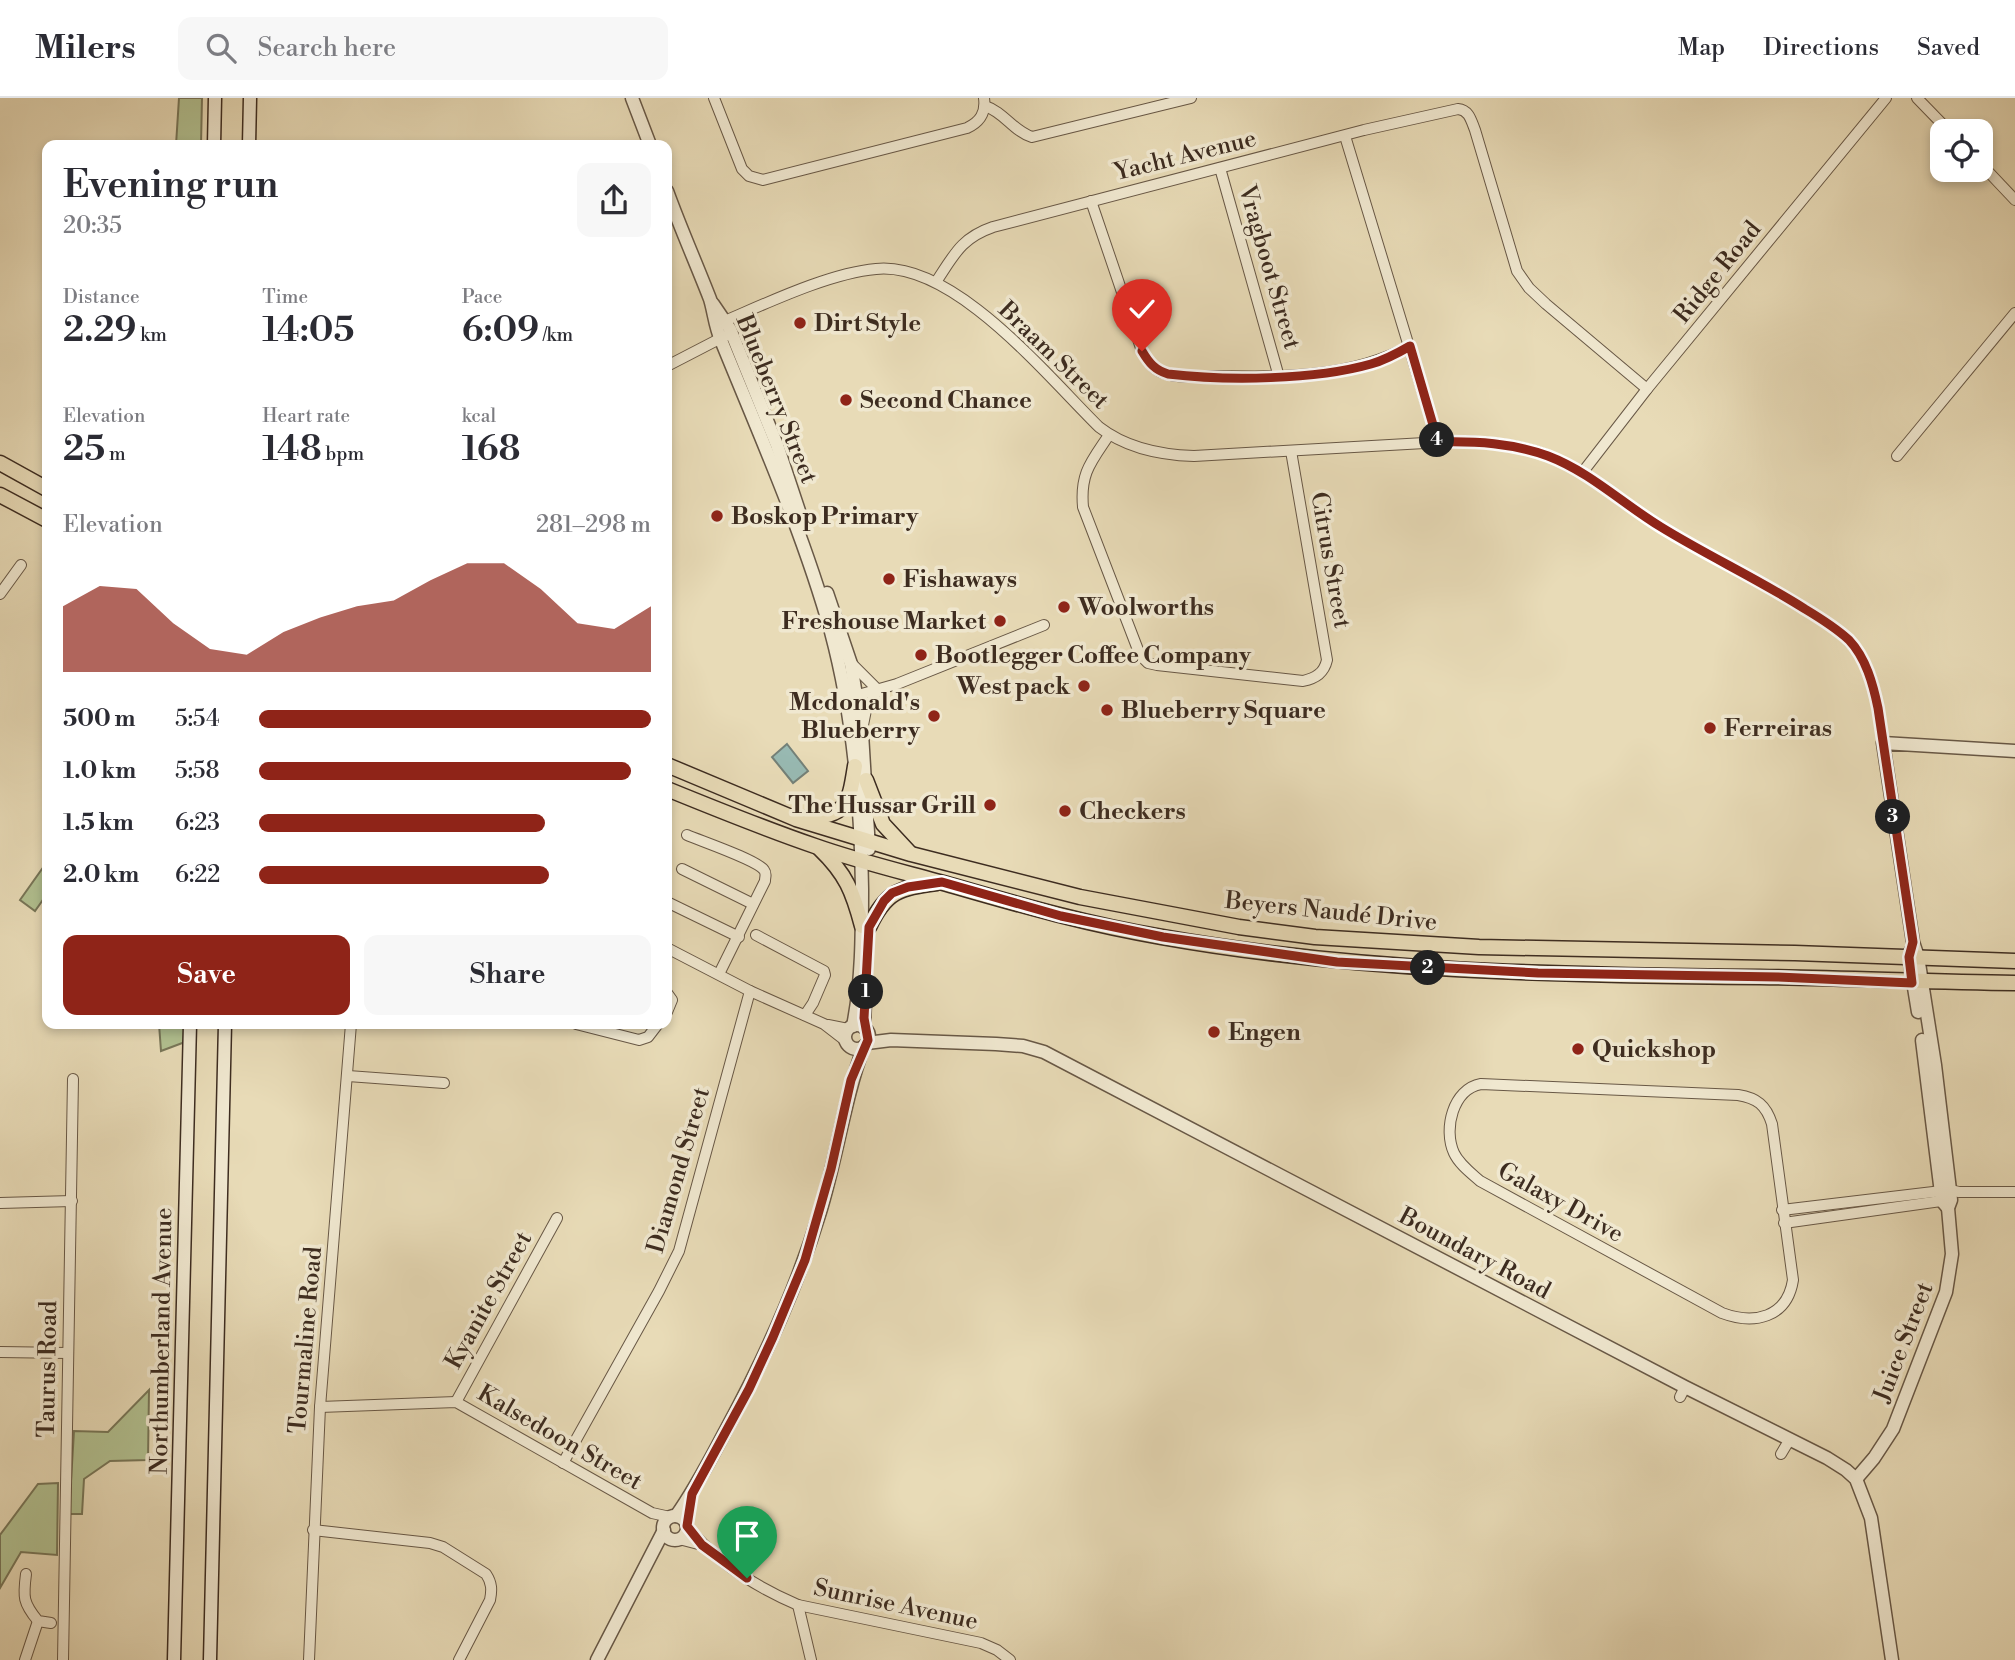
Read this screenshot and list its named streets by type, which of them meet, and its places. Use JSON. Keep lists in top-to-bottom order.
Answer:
{
  "streets": {
    "main road": ["Beyers Naudé Drive"],
    "street": [
      "Yacht Avenue",
      "Vragboot Street",
      "Ridge Road",
      "Braam Street",
      "Blueberry Street",
      "Citrus Street",
      "Diamond Street",
      "Galaxy Drive",
      "Boundary Road",
      "Kyanite Street",
      "Tourmaline Road",
      "Northumberland Avenue",
      "Juice Street",
      "Taurus Road",
      "Kalsedoon Street",
      "Sunrise Avenue"
    ]
  },
  "crossings": [
    ["Yacht Avenue", "Vragboot Street"],
    ["Yacht Avenue", "Ridge Road"],
    ["Yacht Avenue", "Braam Street"],
    ["Ridge Road", "Braam Street"],
    ["Ridge Road", "Juice Street"],
    ["Braam Street", "Blueberry Street"],
    ["Braam Street", "Citrus Street"],
    ["Braam Street", "Juice Street"],
    ["Blueberry Street", "Beyers Naudé Drive"],
    ["Beyers Naudé Drive", "Juice Street"],
    ["Diamond Street", "Boundary Road"],
    ["Diamond Street", "Kalsedoon Street"],
    ["Boundary Road", "Juice Street"],
    ["Kyanite Street", "Kalsedoon Street"],
    ["Tourmaline Road", "Kalsedoon Street"],
    ["Kalsedoon Street", "Sunrise Avenue"]
  ],
  "places": [
    "Dirt Style",
    "Second Chance",
    "Boskop Primary",
    "Fishaways",
    "Woolworths",
    "Freshouse Market",
    "Bootlegger Coffee Company",
    "West pack",
    "Blueberry Square",
    "Mcdonald's Blueberry",
    "Ferreiras",
    "The Hussar Grill",
    "Checkers",
    "Engen",
    "Quickshop"
  ],
  "page": {
    "header": "Milers",
    "search": "Search here",
    "nav": ["Map", "Directions", "Saved"],
    "heading": ["Evening run", "20:35"],
    "stats": [
      ["Distance", "2.29 km"],
      ["Time", "14:05"],
      ["Pace", "6:09 /km"],
      ["Elevation", "25 m"],
      ["Heart rate", "148 bpm"],
      ["kcal", "168"]
    ],
    "pins": [
      "4",
      "3",
      "2",
      "1"
    ],
    "chart": ["Elevation", "281–298 m"],
    "list": [
      {
        "name": "500 m",
        "note": "5:54"
      },
      {
        "name": "1.0 km",
        "note": "5:58"
      },
      {
        "name": "1.5 km",
        "note": "6:23"
      },
      {
        "name": "2.0 km",
        "note": "6:22"
      }
    ],
    "buttons": ["Save", "Share"]
  }
}
